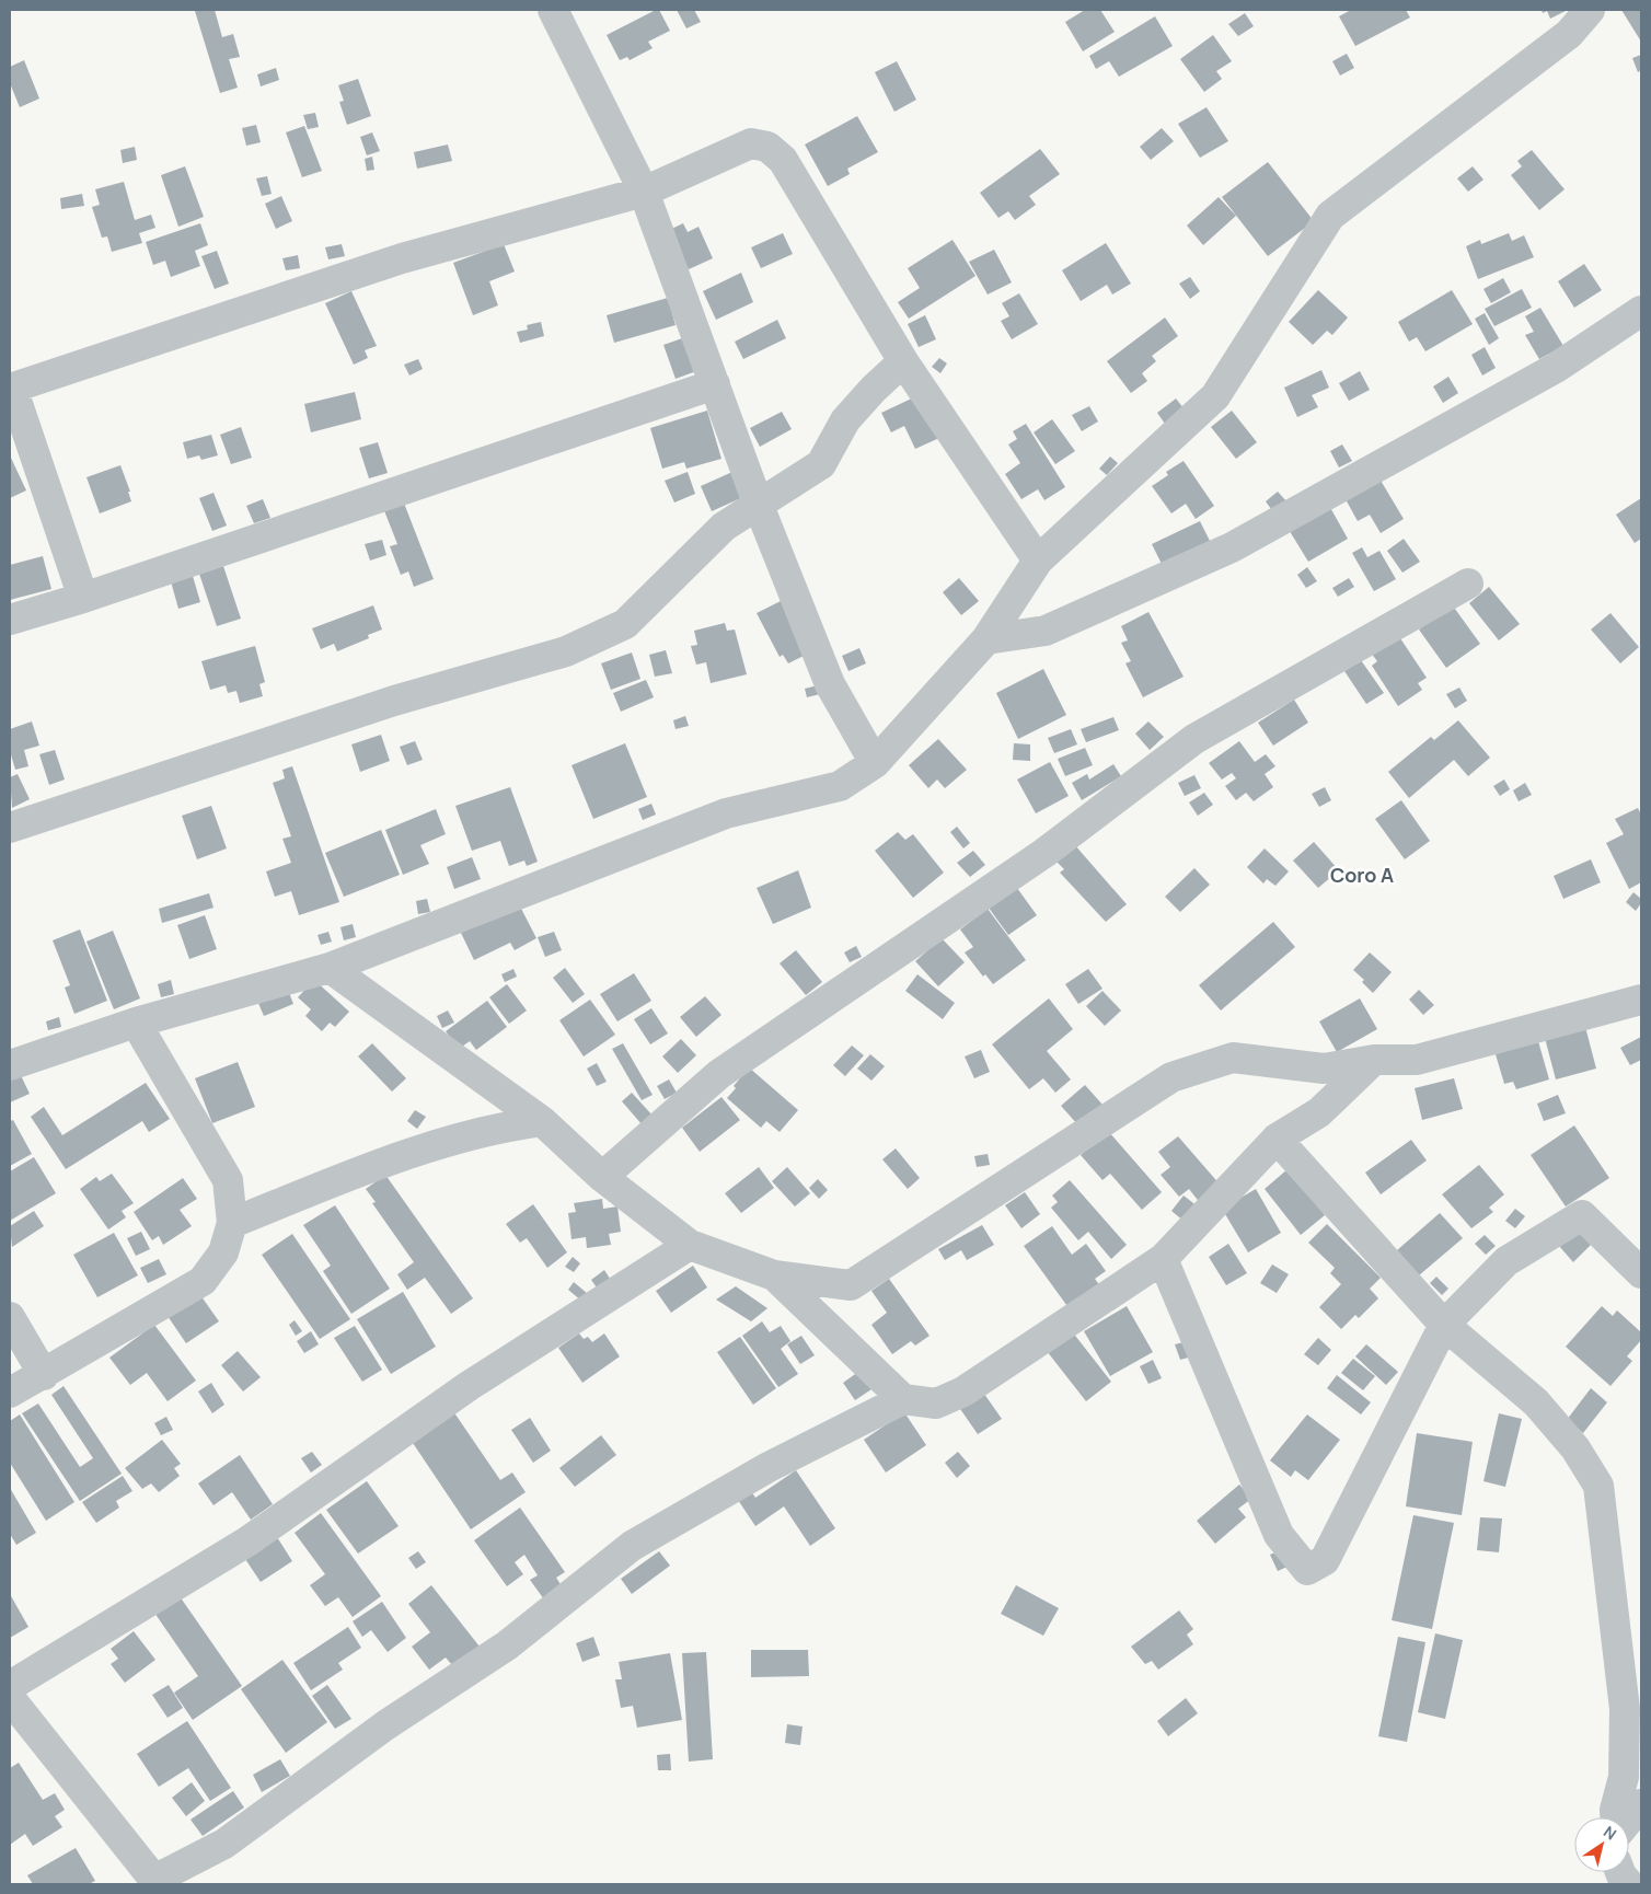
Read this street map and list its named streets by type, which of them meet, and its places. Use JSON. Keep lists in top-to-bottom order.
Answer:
{
  "districts": ["Coro A"],
  "north": "top right"
}
